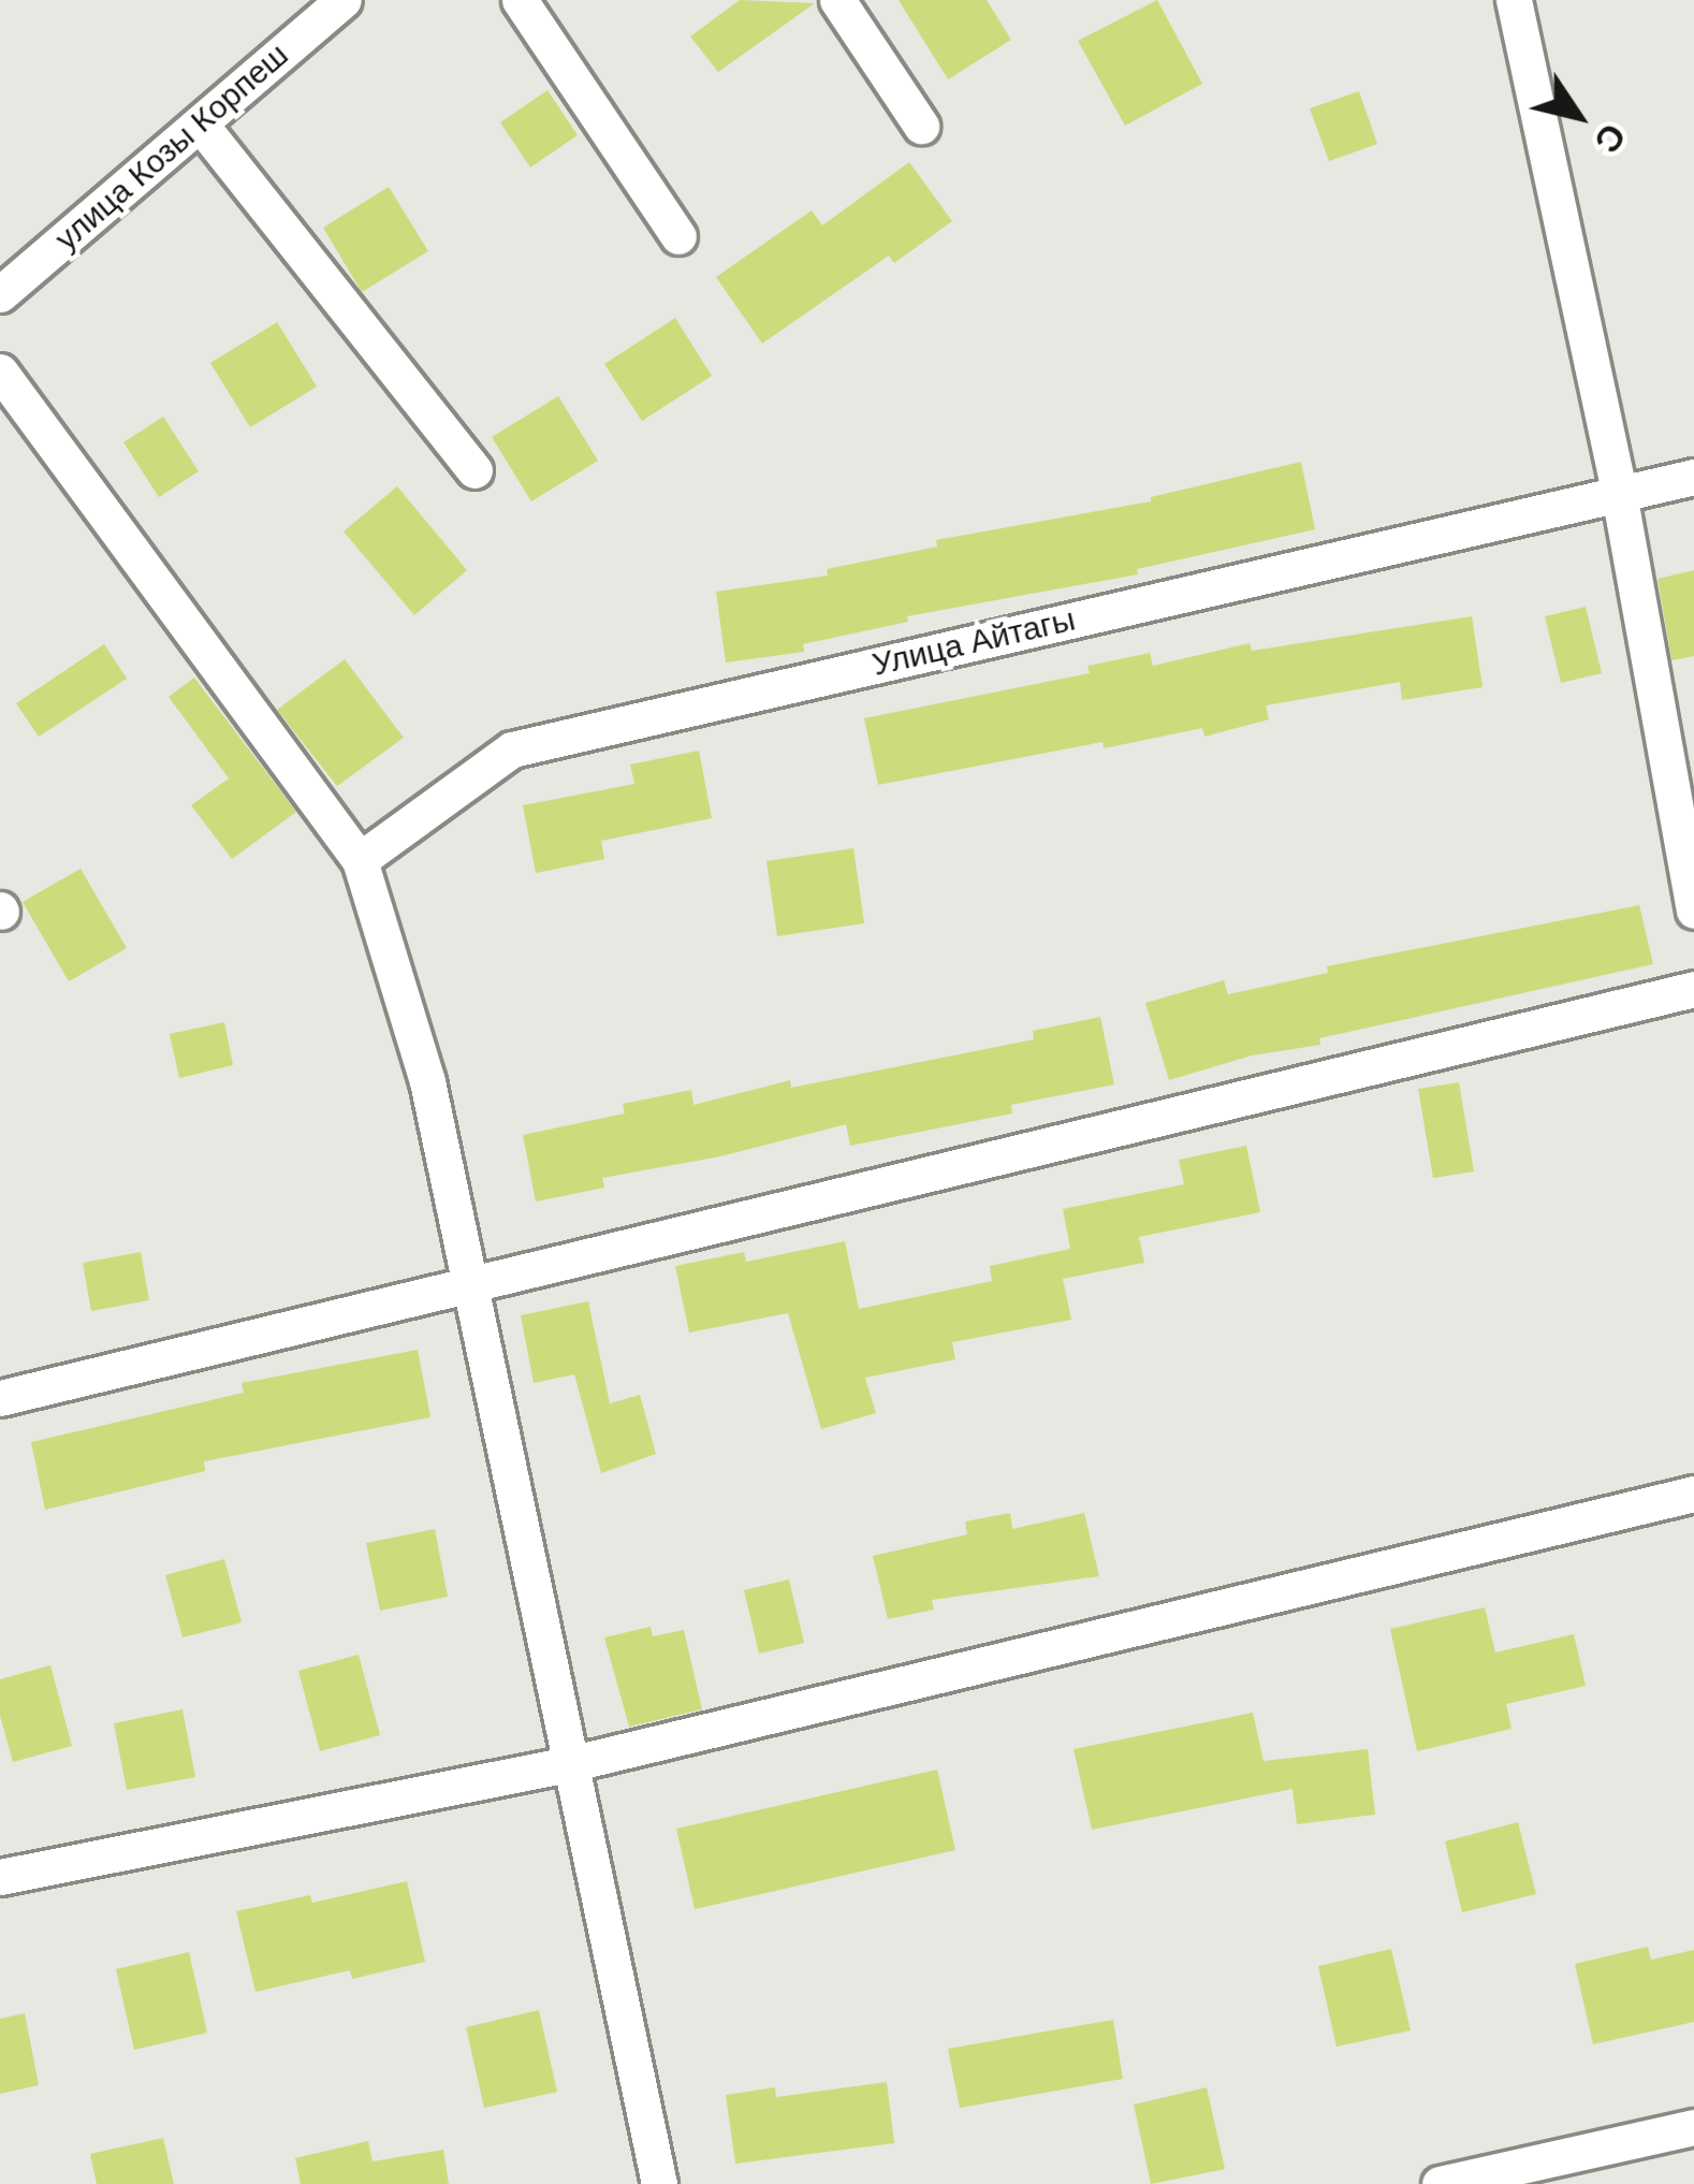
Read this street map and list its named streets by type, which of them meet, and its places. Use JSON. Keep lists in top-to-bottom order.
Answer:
{
  "streets": {
    "street": ["улица Козы Корпеш", "Улица Айтагы"]
  },
  "north": "bottom right"
}
